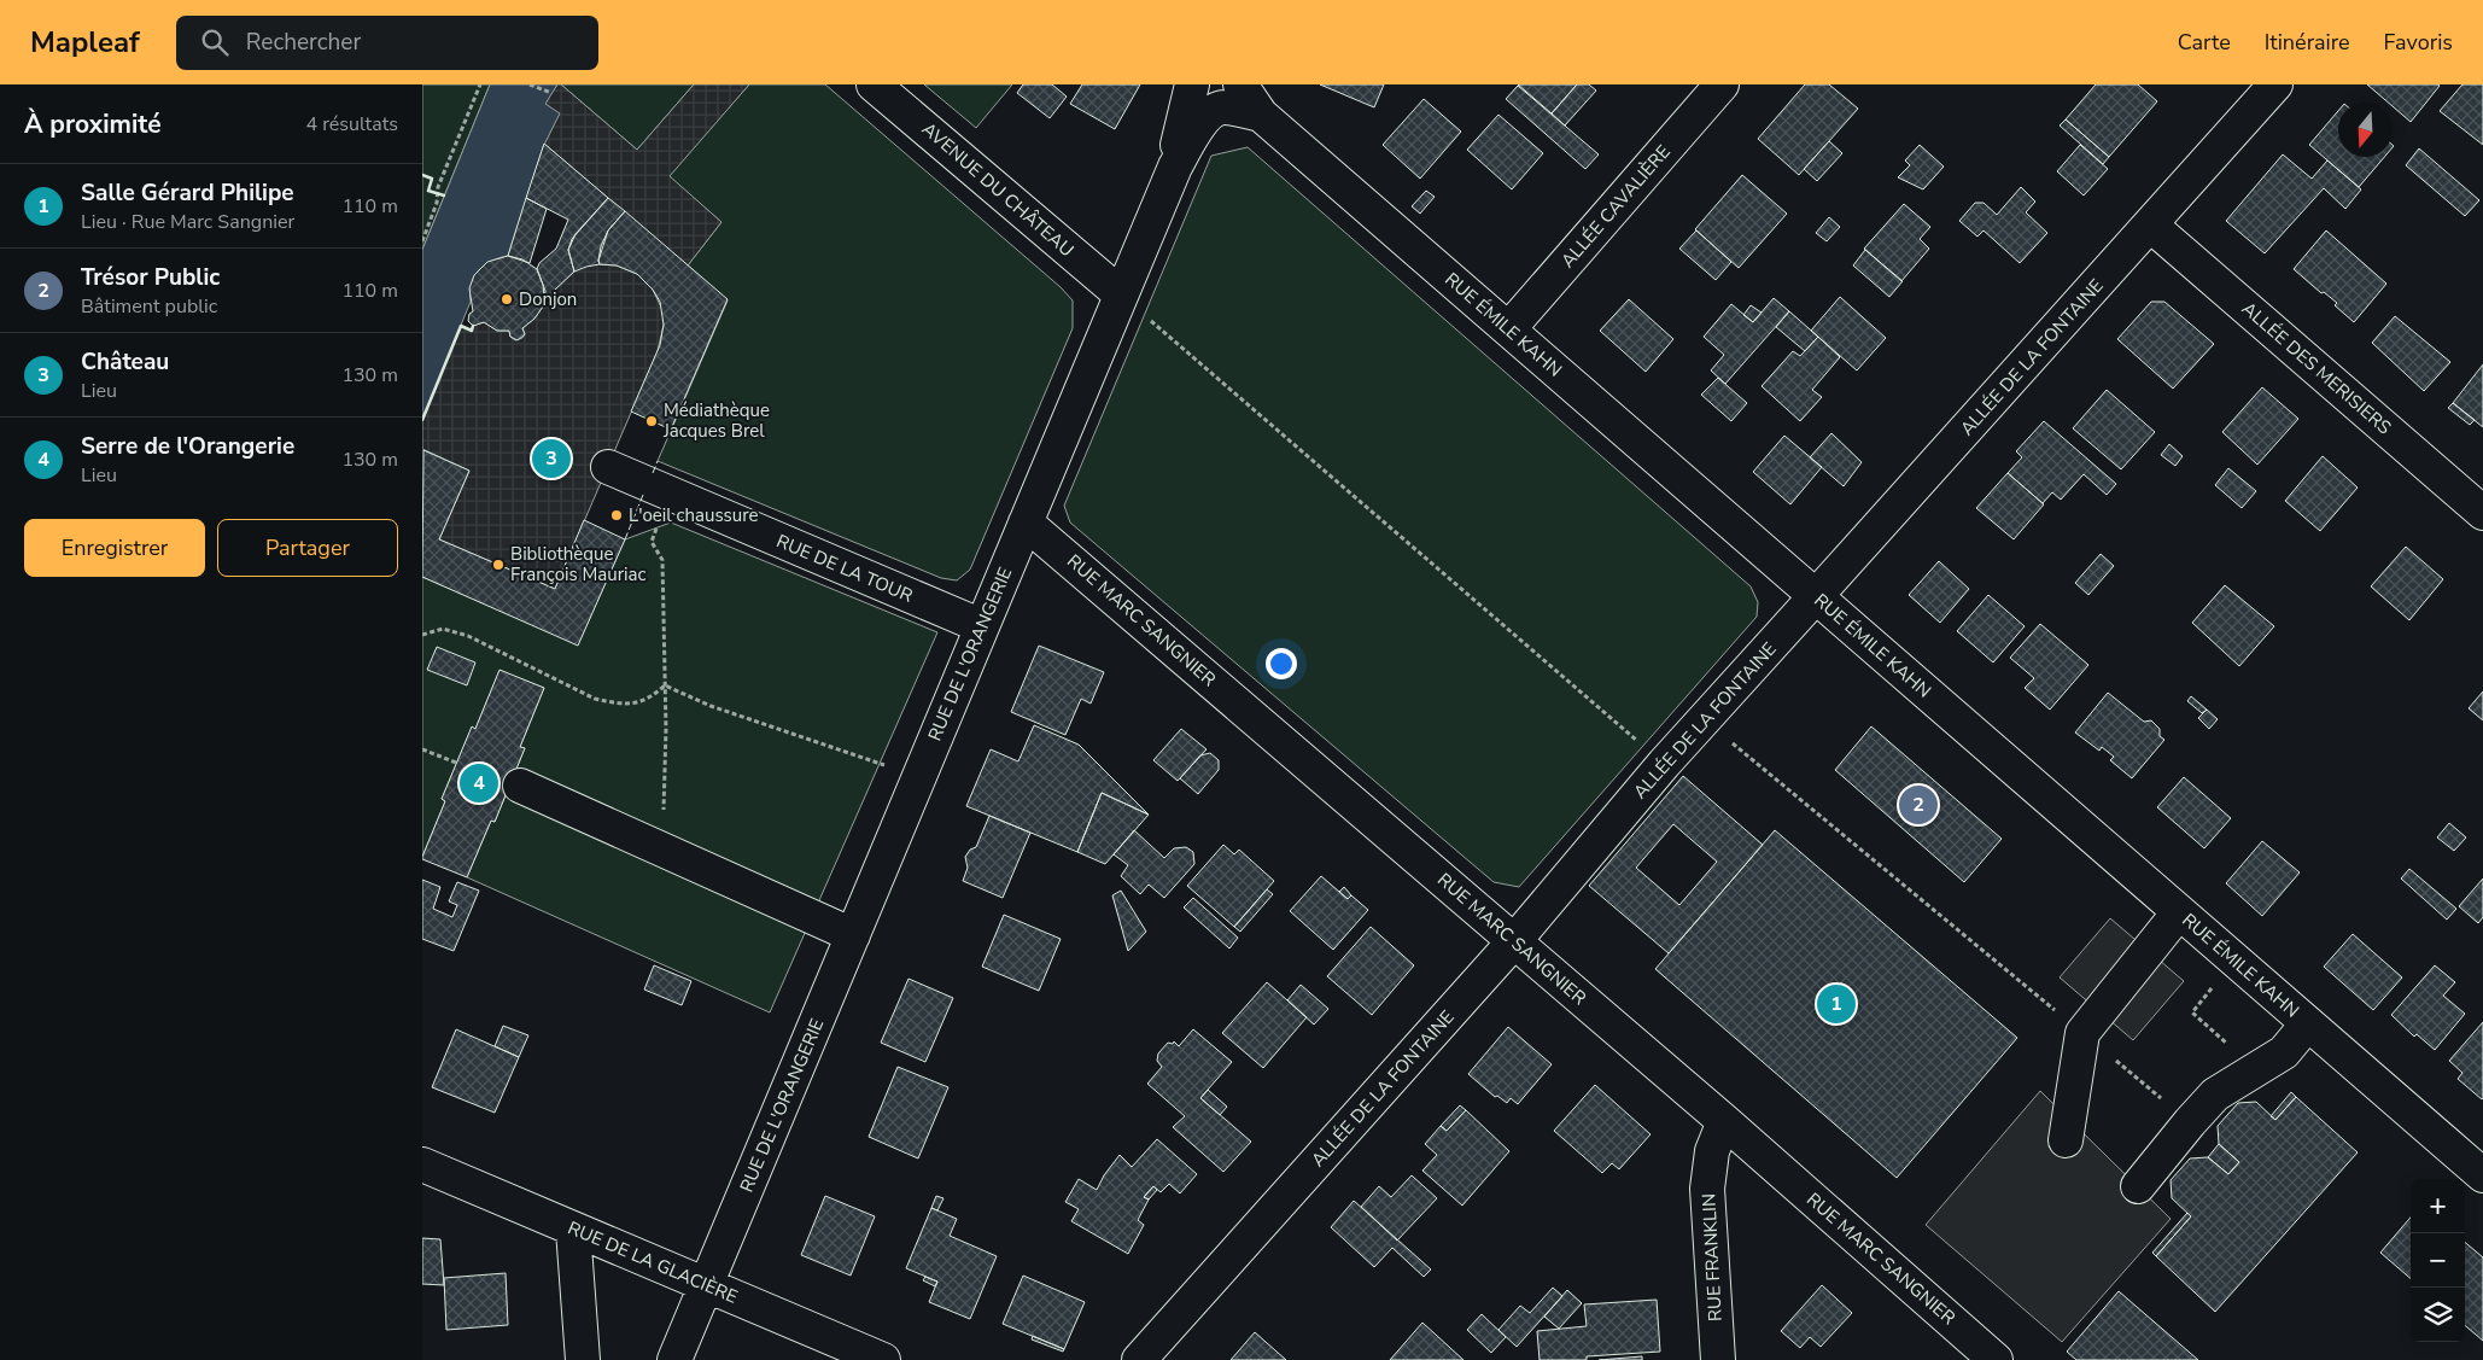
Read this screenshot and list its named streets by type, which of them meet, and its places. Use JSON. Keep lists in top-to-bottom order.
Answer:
{
  "streets": {
    "street": [
      "AVENUE DU CHÂTEAU",
      "ALLÉE CAVALIÈRE",
      "RUE ÉMILE KAHN",
      "ALLÉE DE LA FONTAINE",
      "ALLÉE DES MERISIERS",
      "RUE DE LA TOUR",
      "RUE MARC SANGNIER",
      "RUE DE L'ORANGERIE",
      "RUE FRANKLIN",
      "RUE DE LA GLACIÈRE"
    ]
  },
  "crossings": [
    ["AVENUE DU CHÂTEAU", "RUE DE L'ORANGERIE"],
    ["ALLÉE CAVALIÈRE", "RUE ÉMILE KAHN"],
    ["RUE ÉMILE KAHN", "ALLÉE DE LA FONTAINE"],
    ["RUE ÉMILE KAHN", "RUE DE L'ORANGERIE"],
    ["ALLÉE DE LA FONTAINE", "ALLÉE DES MERISIERS"],
    ["ALLÉE DE LA FONTAINE", "RUE MARC SANGNIER"],
    ["RUE DE LA TOUR", "RUE DE L'ORANGERIE"],
    ["RUE MARC SANGNIER", "RUE DE L'ORANGERIE"],
    ["RUE MARC SANGNIER", "RUE FRANKLIN"],
    ["RUE DE L'ORANGERIE", "RUE DE LA GLACIÈRE"]
  ],
  "places": [
    "Donjon",
    "Médiathèque Jacques Brel",
    "L'oeil chaussure",
    "Bibliothèque François Mauriac"
  ],
  "north": "bottom",
  "page": {
    "header": "Mapleaf",
    "search": "Rechercher",
    "nav": ["Carte", "Itinéraire", "Favoris"],
    "heading": ["À proximité", "4 résultats"],
    "list": [
      {
        "mark": "1",
        "name": "Salle Gérard Philipe",
        "note": "Lieu · Rue Marc Sangnier",
        "value": "110 m"
      },
      {
        "mark": "2",
        "name": "Trésor Public",
        "note": "Bâtiment public",
        "value": "110 m"
      },
      {
        "mark": "3",
        "name": "Château",
        "note": "Lieu",
        "value": "130 m"
      },
      {
        "mark": "4",
        "name": "Serre de l'Orangerie",
        "note": "Lieu",
        "value": "130 m"
      }
    ],
    "pins": [
      "3",
      "4",
      "2",
      "1"
    ],
    "buttons": ["Enregistrer", "Partager"],
    "map_buttons": ["+", "−"]
  }
}
